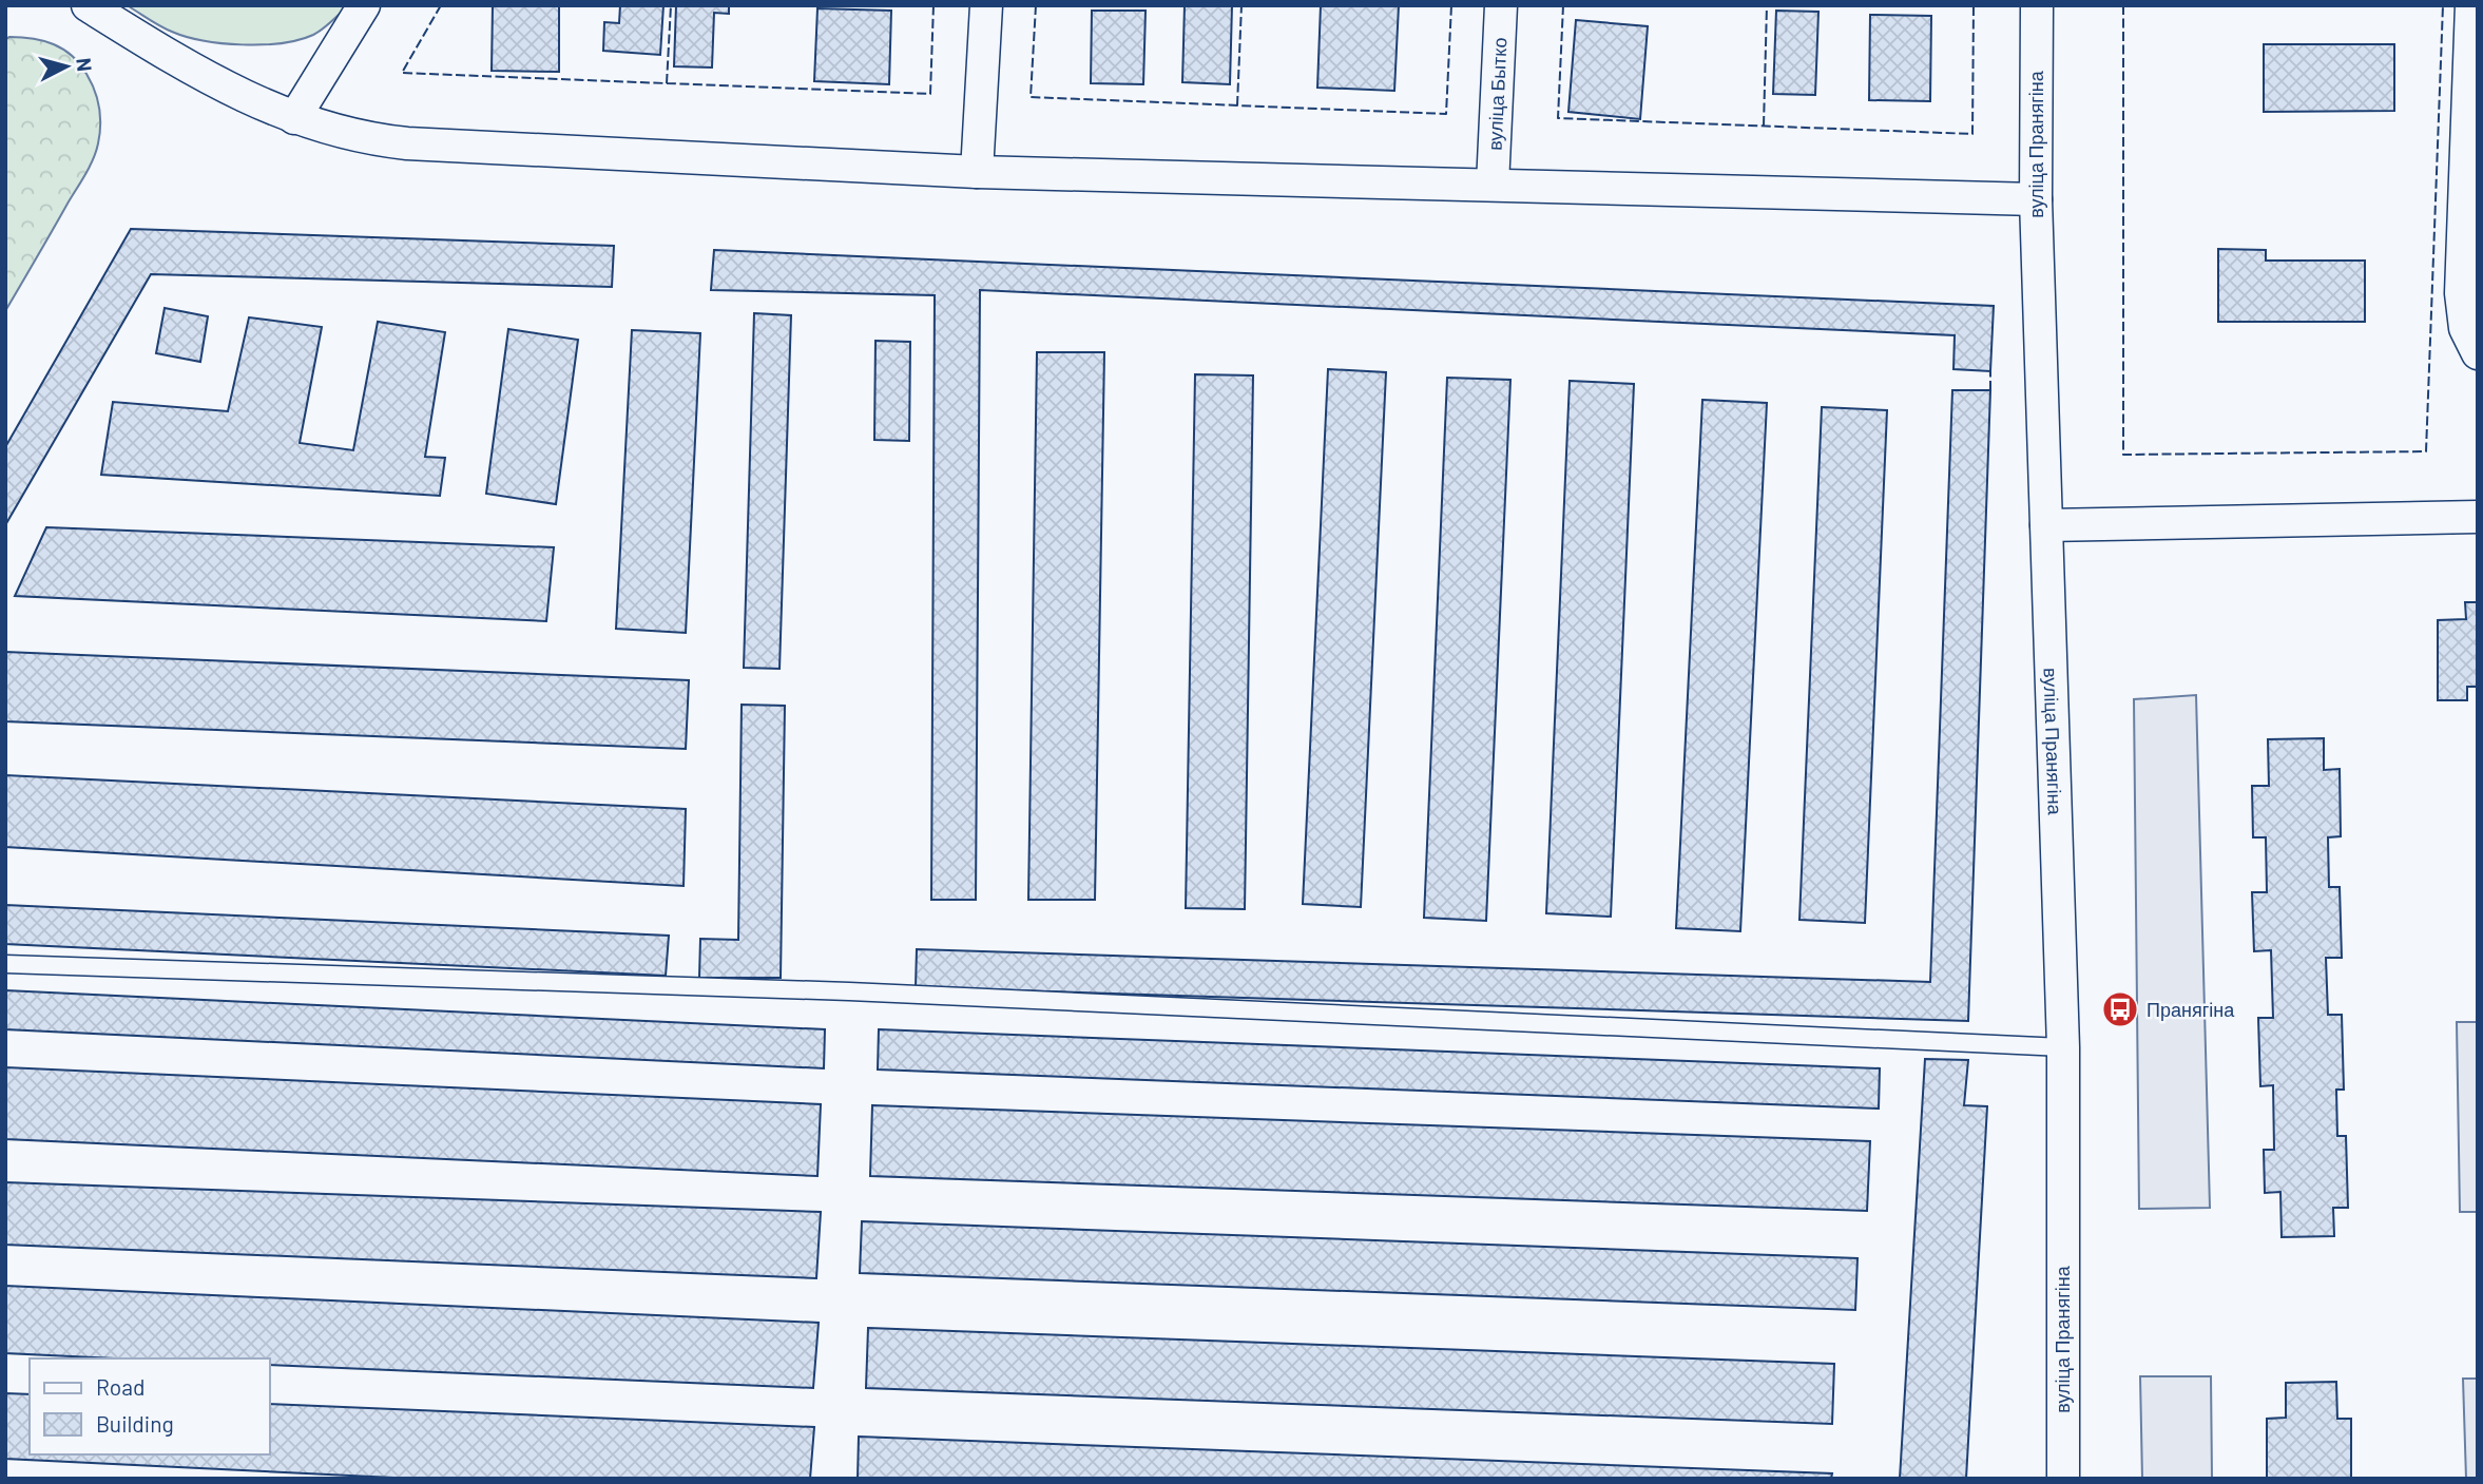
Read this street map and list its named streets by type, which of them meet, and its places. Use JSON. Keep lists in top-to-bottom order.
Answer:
{
  "streets": {
    "street": ["вуліца Бытко", "вуліца Пранягіна"]
  },
  "places": {
    "bus stop": ["Пранягіна"]
  },
  "legend": ["Road", "Building"],
  "north": "right"
}
